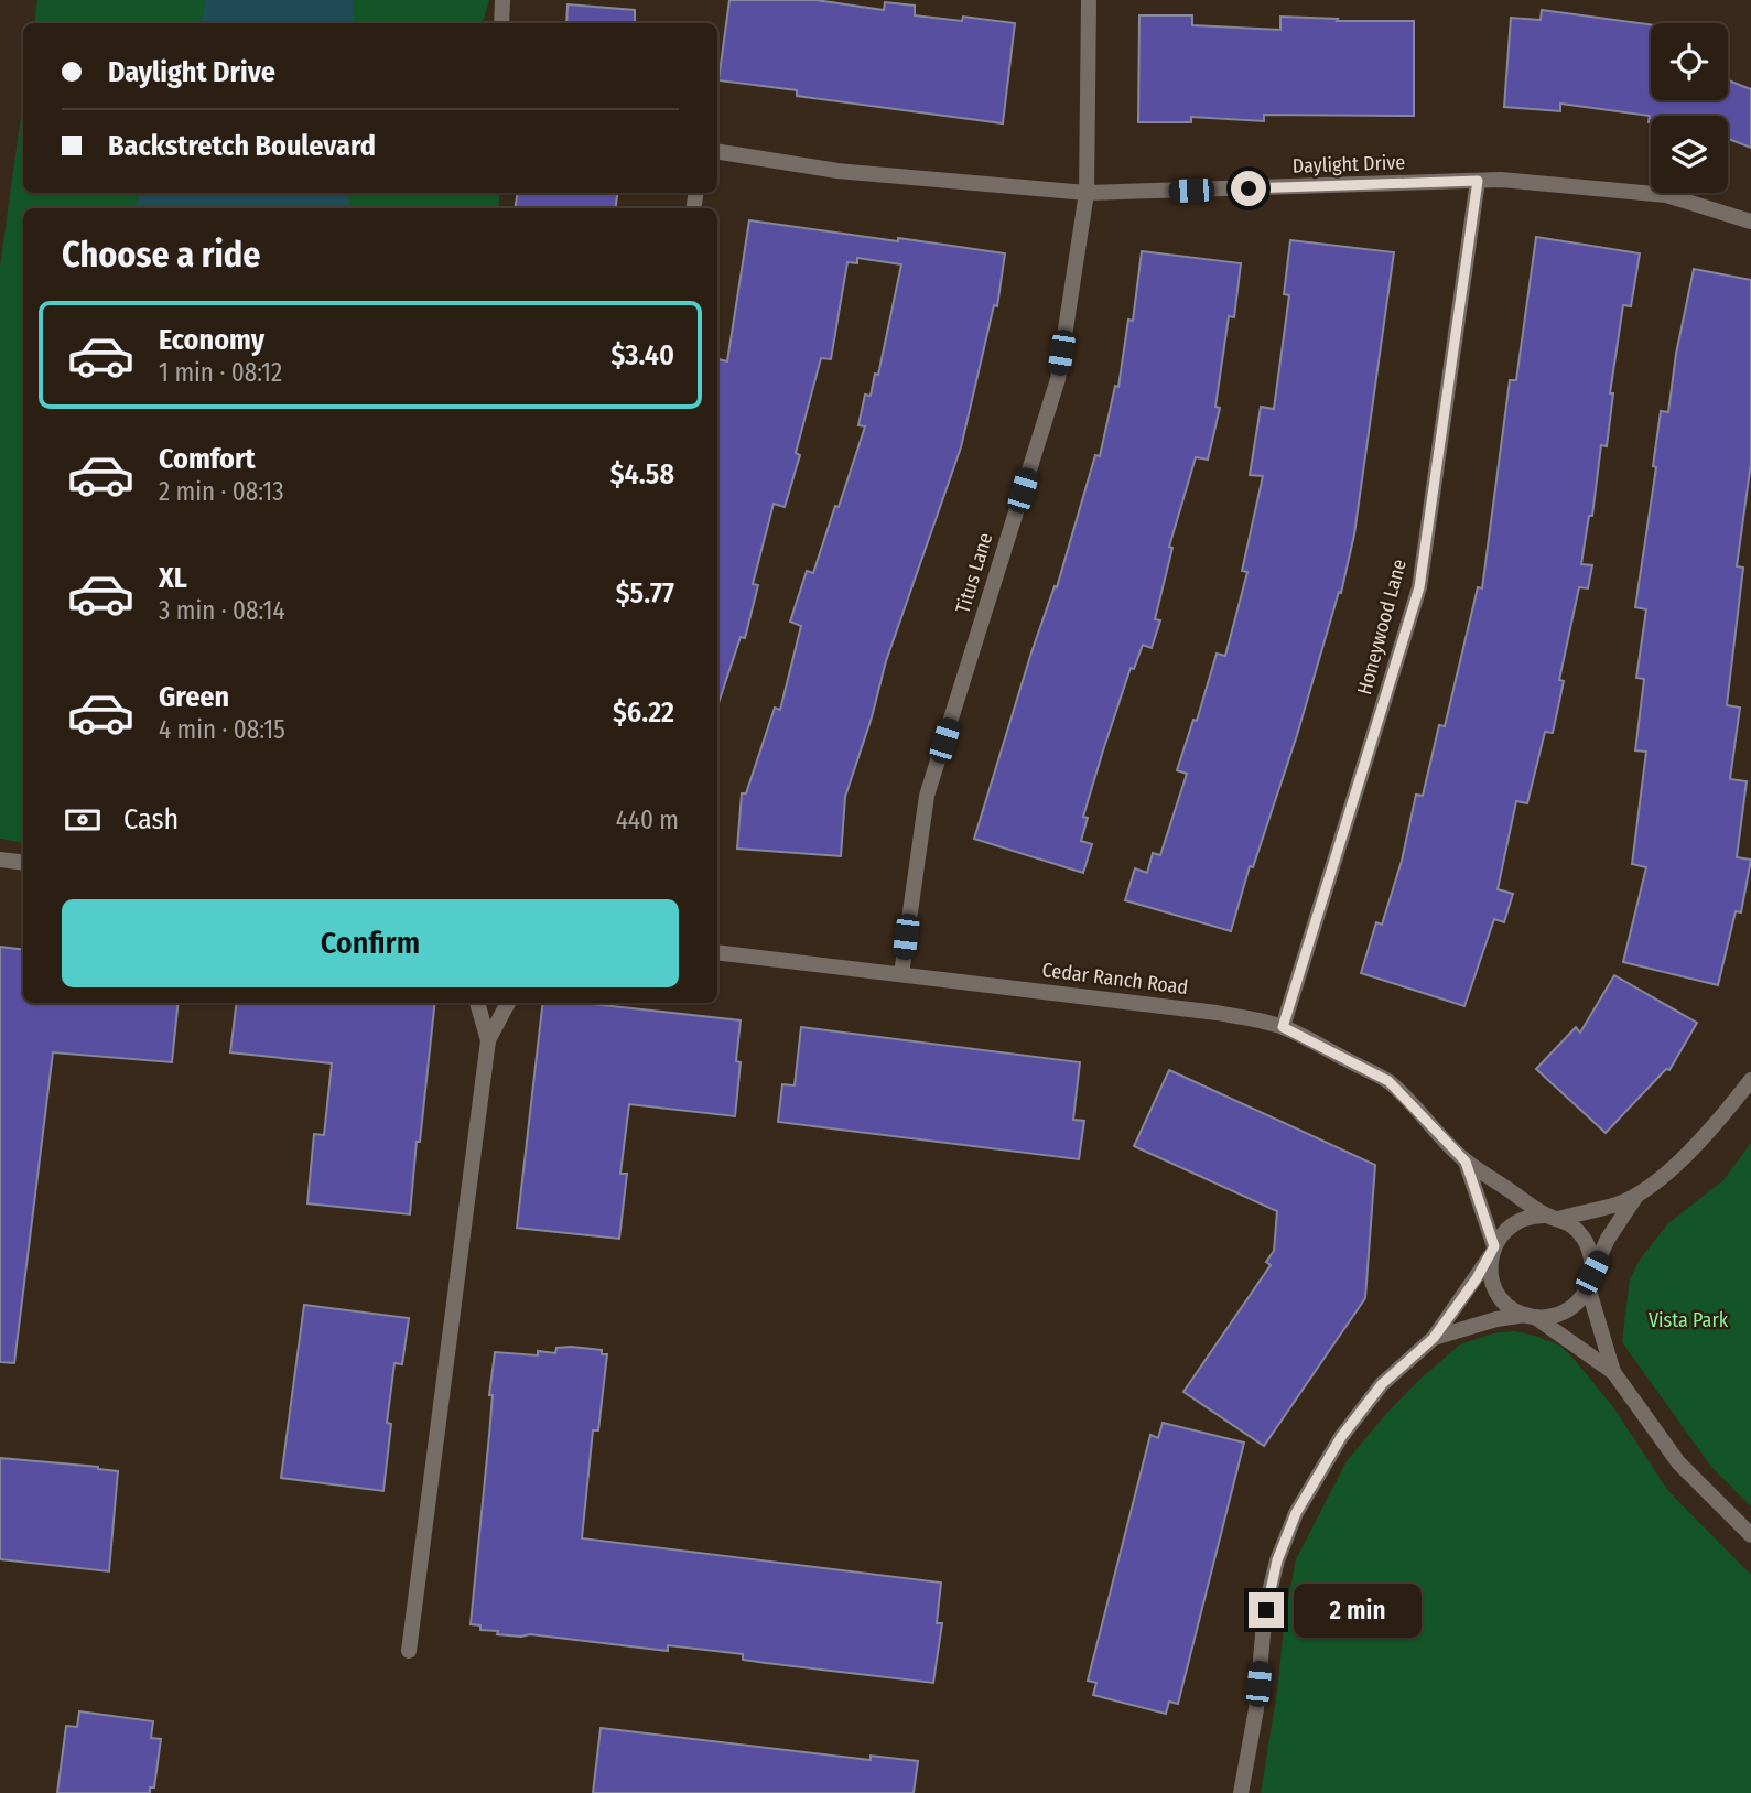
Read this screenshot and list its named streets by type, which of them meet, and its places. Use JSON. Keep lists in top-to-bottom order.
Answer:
{
  "streets": {
    "street": [
      "Daylight Drive",
      "Titus Lane",
      "Honeywood Lane",
      "Cedar Ranch Road"
    ]
  },
  "crossings": [
    ["Daylight Drive", "Titus Lane"],
    ["Daylight Drive", "Honeywood Lane"],
    ["Titus Lane", "Cedar Ranch Road"],
    ["Honeywood Lane", "Cedar Ranch Road"]
  ],
  "parks": ["Vista Park"],
  "page": {
    "banner": ["Daylight Drive", "Backstretch Boulevard"],
    "heading": "Choose a ride",
    "list": [
      {
        "name": "Economy",
        "note": "1 min · 08:12",
        "value": "$3.40"
      },
      {
        "name": "Comfort",
        "note": "2 min · 08:13",
        "value": "$4.58"
      },
      {
        "name": "XL",
        "note": "3 min · 08:14",
        "value": "$5.77"
      },
      {
        "name": "Green",
        "note": "4 min · 08:15",
        "value": "$6.22"
      }
    ],
    "pay": ["Cash", "440 m"],
    "buttons": "Confirm",
    "bubble": "2 min"
  }
}
